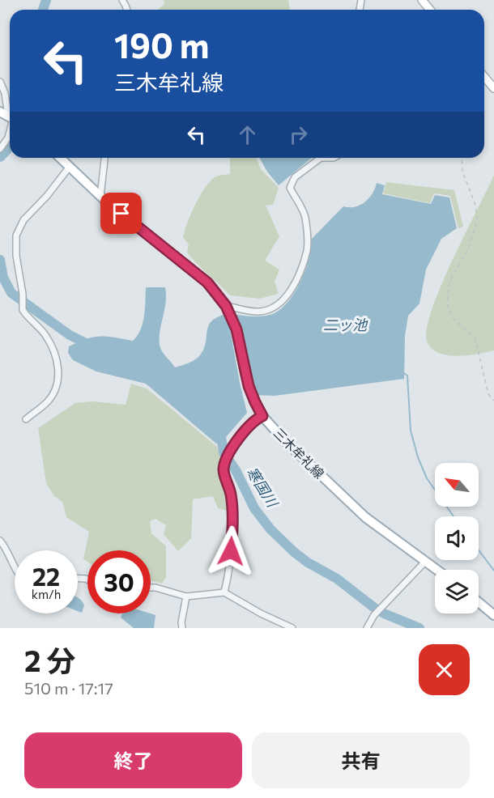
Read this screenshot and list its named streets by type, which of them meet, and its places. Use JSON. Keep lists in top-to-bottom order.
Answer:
{
  "streets": {
    "main road": ["三木牟礼線"]
  },
  "water": ["二ッ池", "寒国川"],
  "north": "top left",
  "page": {
    "turn": ["190 m", "三木牟礼線"],
    "speed": "22 km/h",
    "limit": "30",
    "heading": ["2 分", "510 m · 17:17"],
    "buttons": ["終了", "共有"]
  }
}
